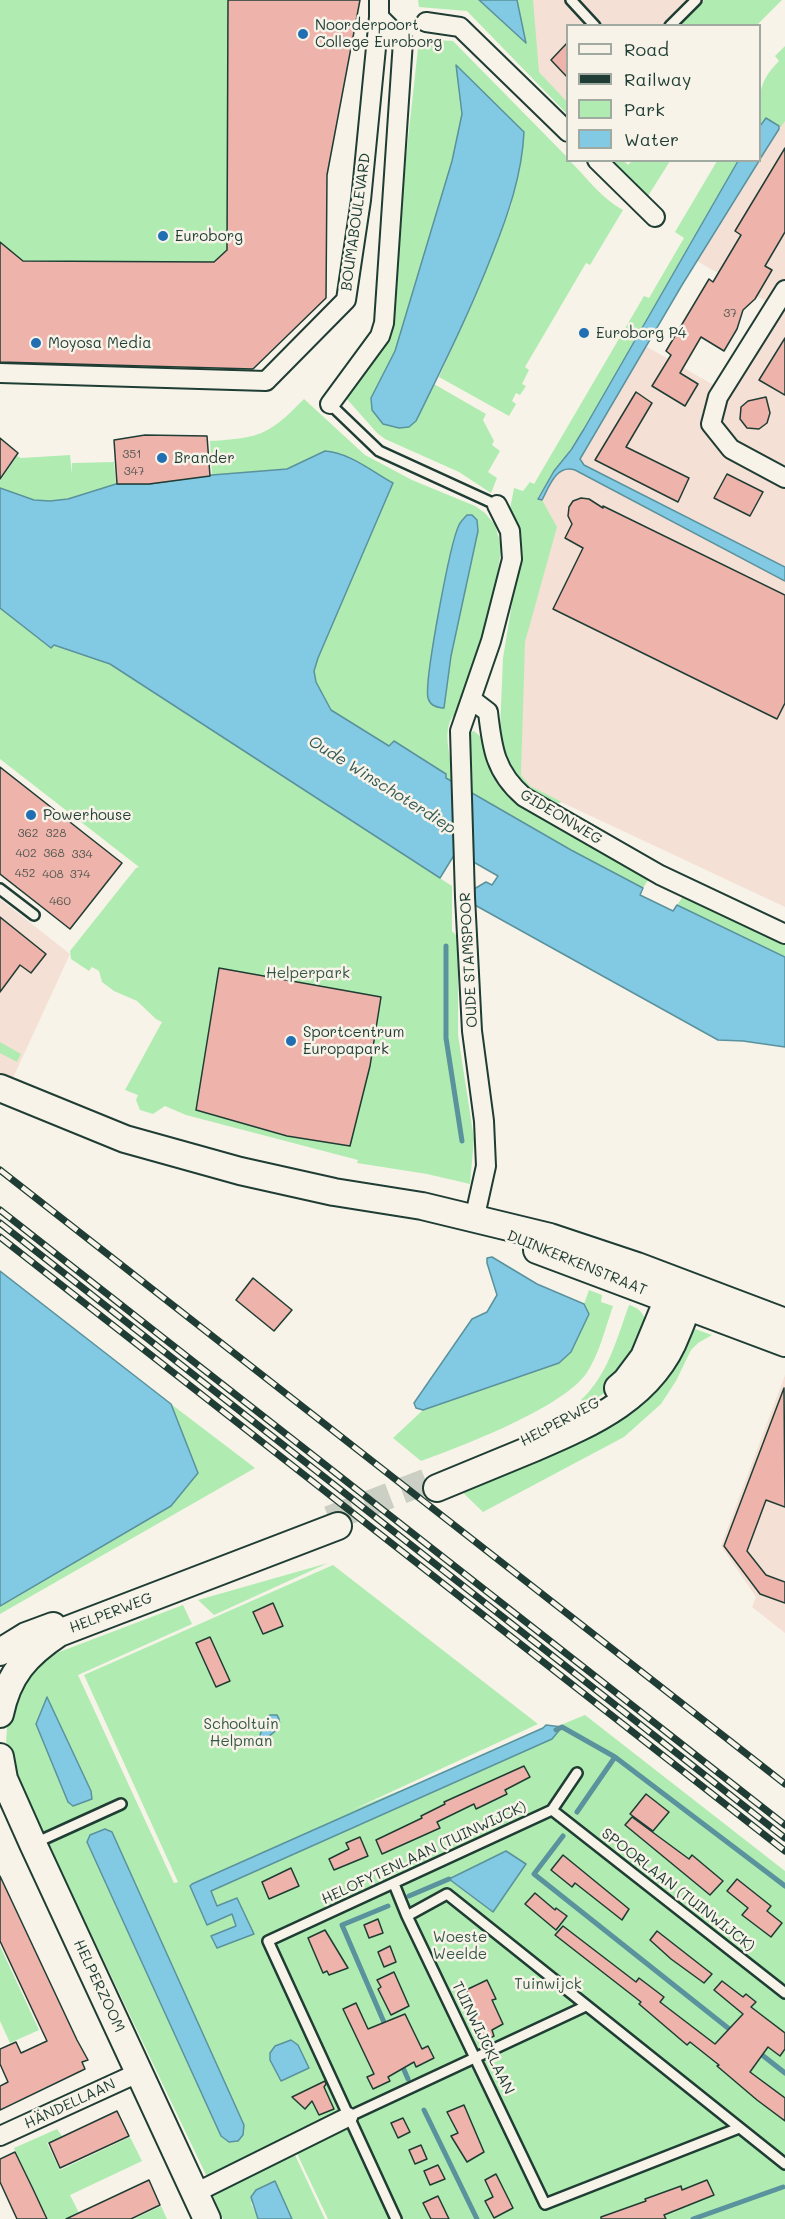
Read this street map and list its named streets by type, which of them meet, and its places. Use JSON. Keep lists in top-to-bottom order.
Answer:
{
  "streets": {
    "street": [
      "BOUMABOULEVARD",
      "GIDEONWEG",
      "OUDE STAMSPOOR",
      "DUINKERKENSTRAAT",
      "HELPERWEG",
      "HELPERZOOM",
      "HÄNDELLAAN"
    ],
    "lane": ["HELOFYTENLAAN (TUINWIJCK)", "SPOORLAAN (TUINWIJCK)", "TUINWIJCKLAAN"]
  },
  "crossings": [
    ["GIDEONWEG", "OUDE STAMSPOOR"],
    ["OUDE STAMSPOOR", "DUINKERKENSTRAAT"],
    ["DUINKERKENSTRAAT", "HELPERWEG"],
    ["HELOFYTENLAAN (TUINWIJCK)", "SPOORLAAN (TUINWIJCK)"],
    ["HELOFYTENLAAN (TUINWIJCK)", "TUINWIJCKLAAN"],
    ["HELPERZOOM", "HÄNDELLAAN"]
  ],
  "water": ["Oude Winschoterdiep"],
  "parks": [
    "Helperpark",
    "Schooltuin Helpman",
    "Woeste Weelde",
    "Tuinwijck"
  ],
  "places": [
    "Noorderpoort College Euroborg",
    "Euroborg",
    "Euroborg P4",
    "Moyosa Media",
    "Brander",
    "Powerhouse",
    "Sportcentrum Europapark"
  ],
  "house_numbers": [
    "37",
    "351",
    "347",
    "362",
    "328",
    "402",
    "368",
    "334",
    "452",
    "408",
    "374",
    "460"
  ],
  "legend": [
    "Road",
    "Railway",
    "Park",
    "Water"
  ]
}
